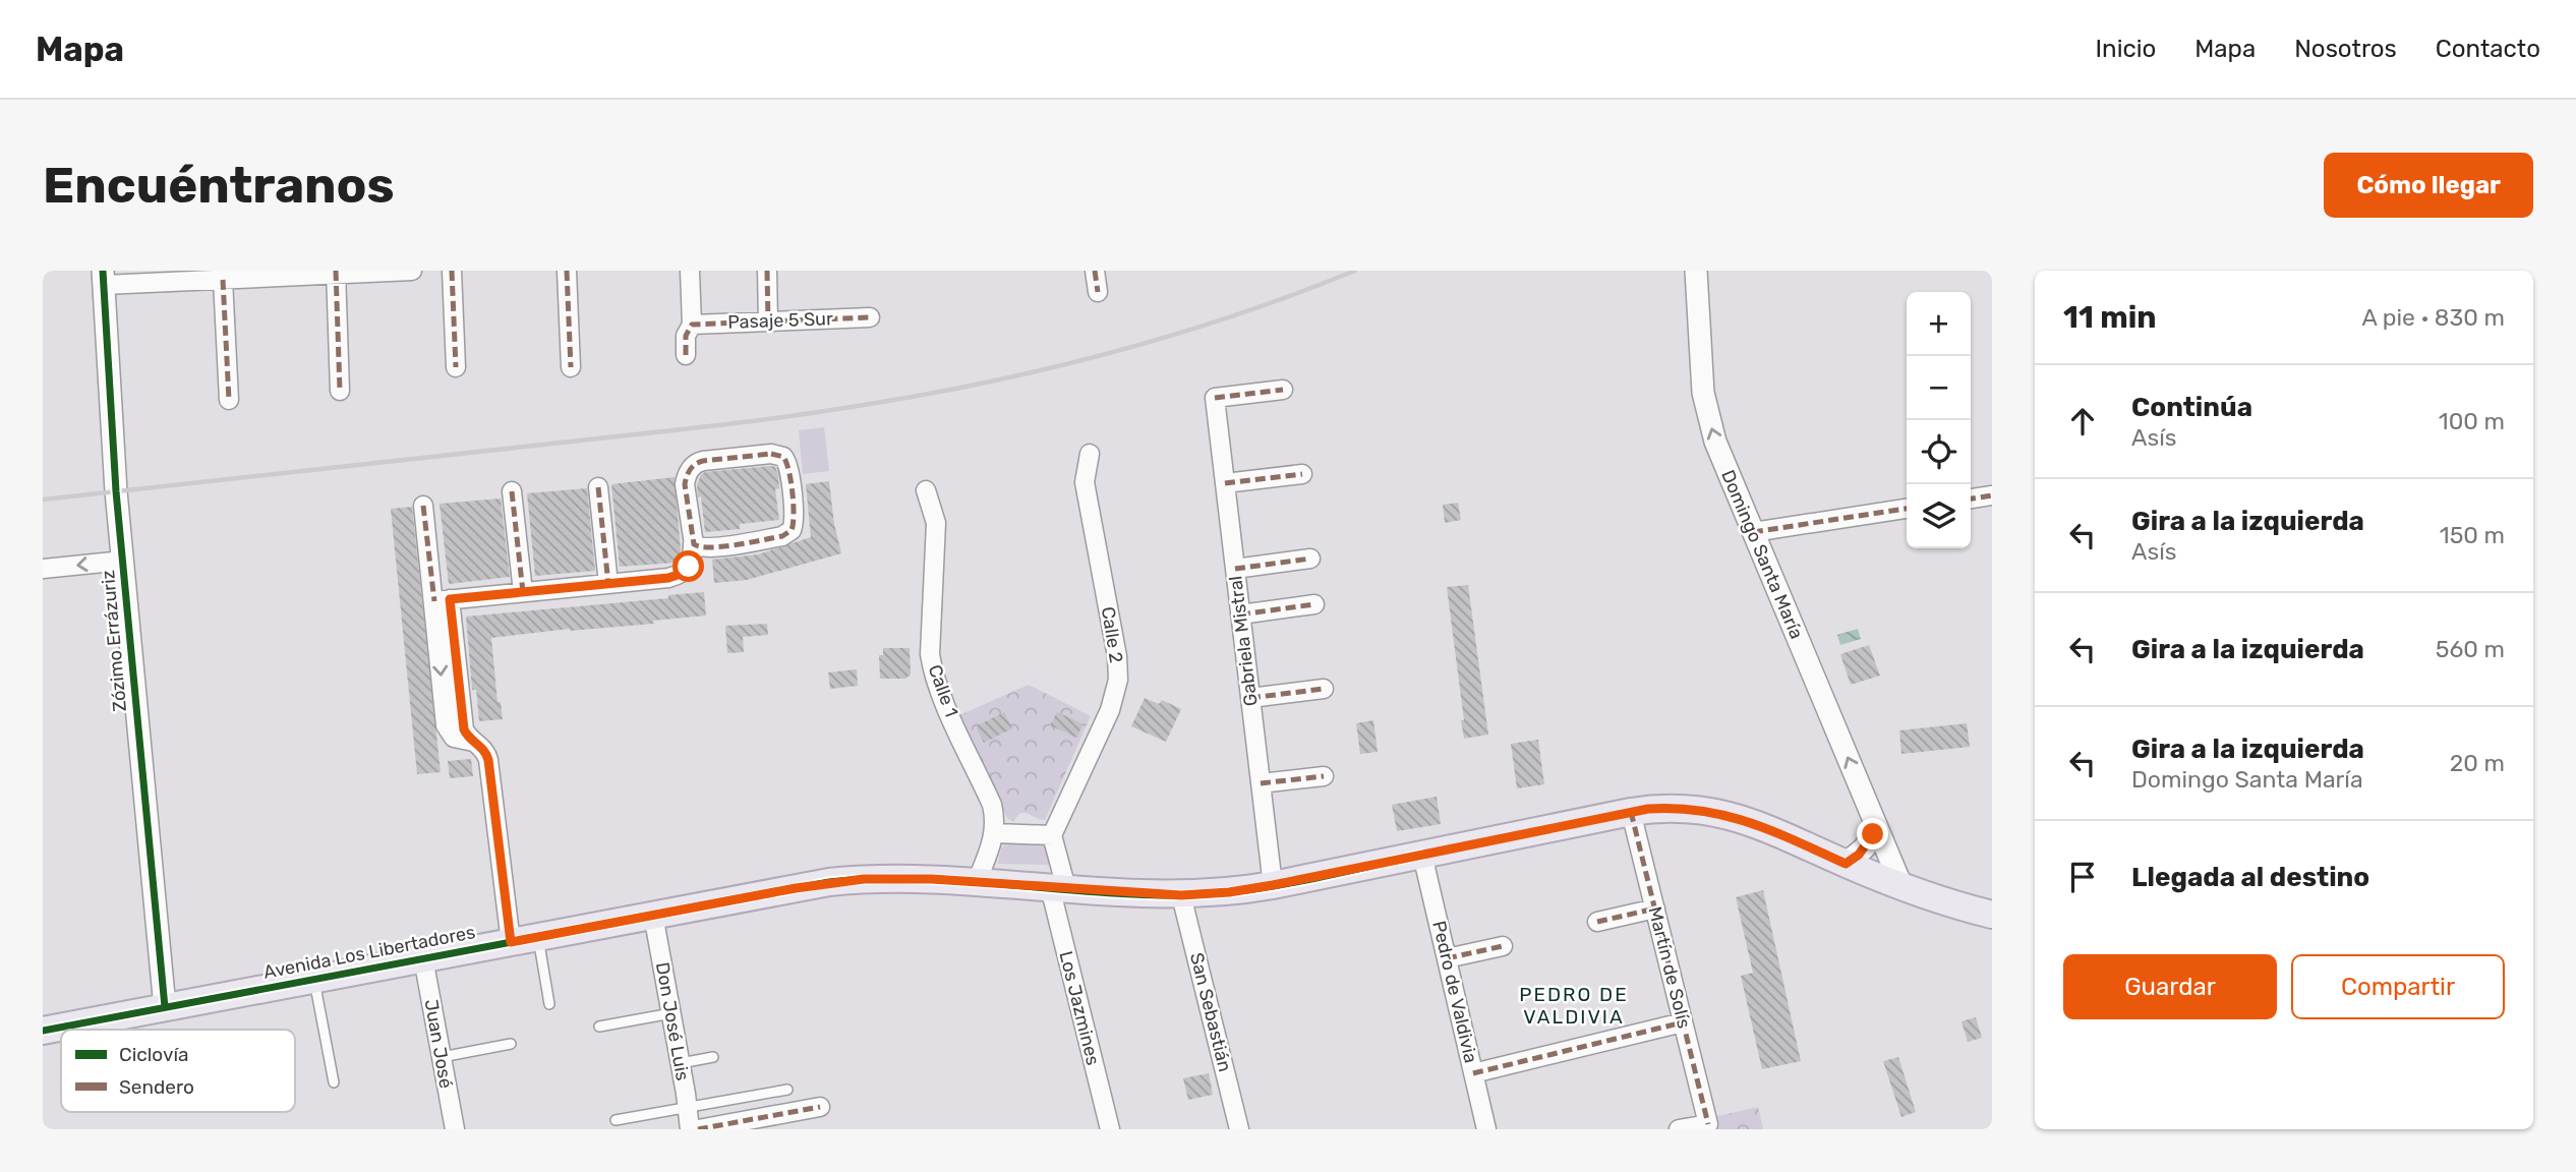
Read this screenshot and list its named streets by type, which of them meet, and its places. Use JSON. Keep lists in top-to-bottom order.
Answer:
{
  "streets": {
    "main road": ["Avenida Los Libertadores"],
    "street": [
      "Pasaje 5 Sur",
      "Domingo Santa María",
      "Calle 2",
      "Zózimo Errázuriz",
      "Gabriela Mistral",
      "Calle 1",
      "Martín de Solís",
      "Pedro de Valdivia",
      "Los Jazmines",
      "San Sebastián",
      "Don José Luis",
      "Juan José"
    ]
  },
  "crossings": [
    ["Domingo Santa María", "Avenida Los Libertadores"],
    ["Zózimo Errázuriz", "Avenida Los Libertadores"],
    ["Gabriela Mistral", "Avenida Los Libertadores"],
    ["Avenida Los Libertadores", "Martín de Solís"],
    ["Avenida Los Libertadores", "Pedro de Valdivia"],
    ["Avenida Los Libertadores", "Los Jazmines"],
    ["Avenida Los Libertadores", "San Sebastián"],
    ["Avenida Los Libertadores", "Don José Luis"],
    ["Avenida Los Libertadores", "Juan José"]
  ],
  "one_way": ["Domingo Santa María"],
  "districts": ["PEDRO DE VALDIVIA"],
  "legend": ["Ciclovía", "Sendero"],
  "page": {
    "header": "Mapa",
    "nav": [
      "Inicio",
      "Mapa",
      "Nosotros",
      "Contacto"
    ],
    "buttons": [
      "Cómo llegar",
      ["Guardar", "Compartir"]
    ],
    "title": "Encuéntranos",
    "heading": ["11 min", "A pie · 830 m"],
    "map_buttons": ["+", "−"],
    "list": [
      ["Continúa", "Asís", "100 m"],
      ["Gira a la izquierda", "Asís", "150 m"],
      ["Gira a la izquierda", "560 m"],
      ["Gira a la izquierda", "Domingo Santa María", "20 m"],
      "Llegada al destino"
    ]
  }
}
